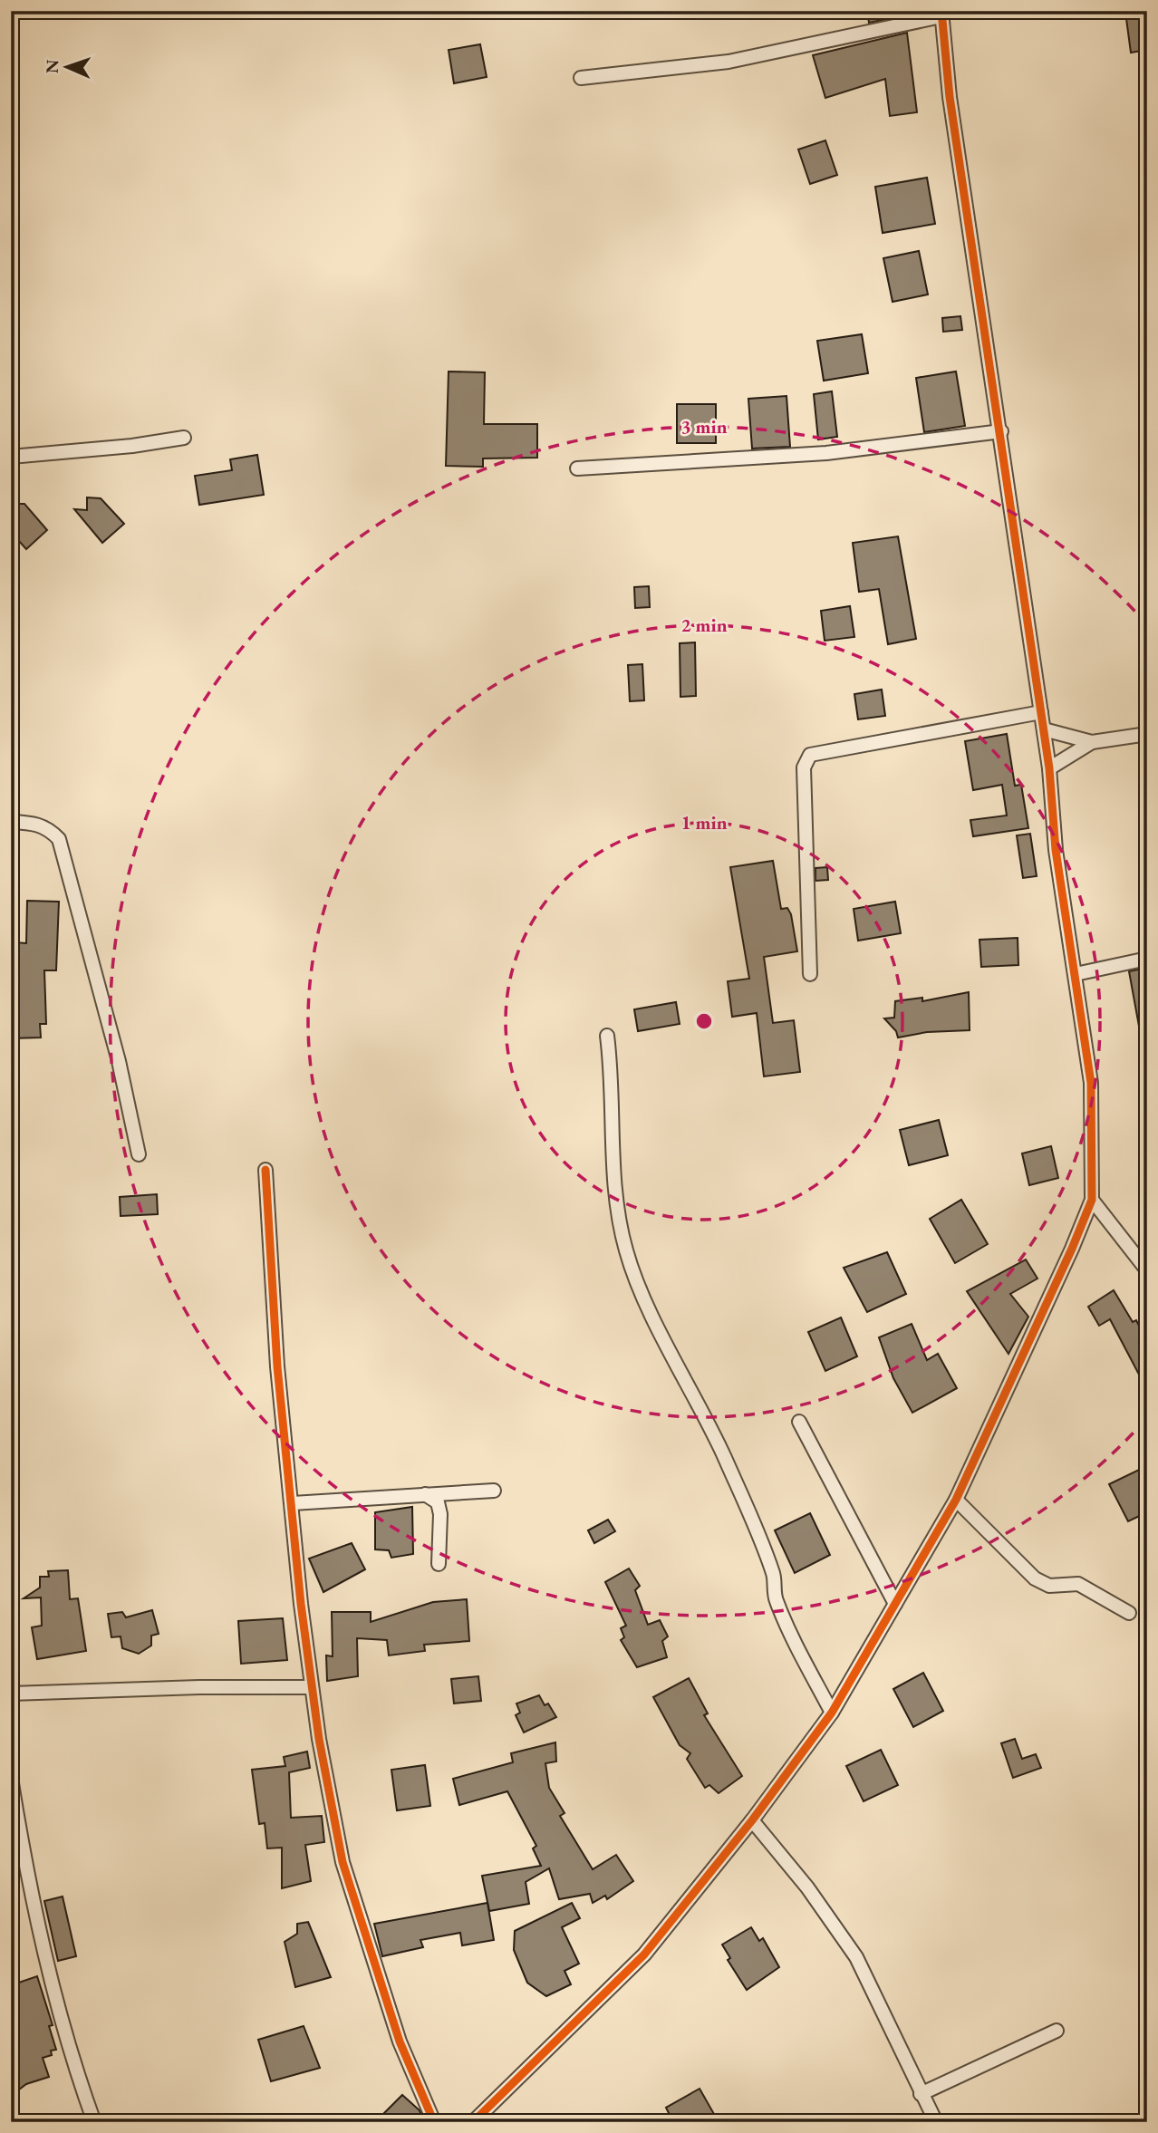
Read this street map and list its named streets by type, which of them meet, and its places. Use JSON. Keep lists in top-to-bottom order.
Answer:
{
  "north": "left",
  "rings": ["3 min", "2 min", "1 min"]
}
